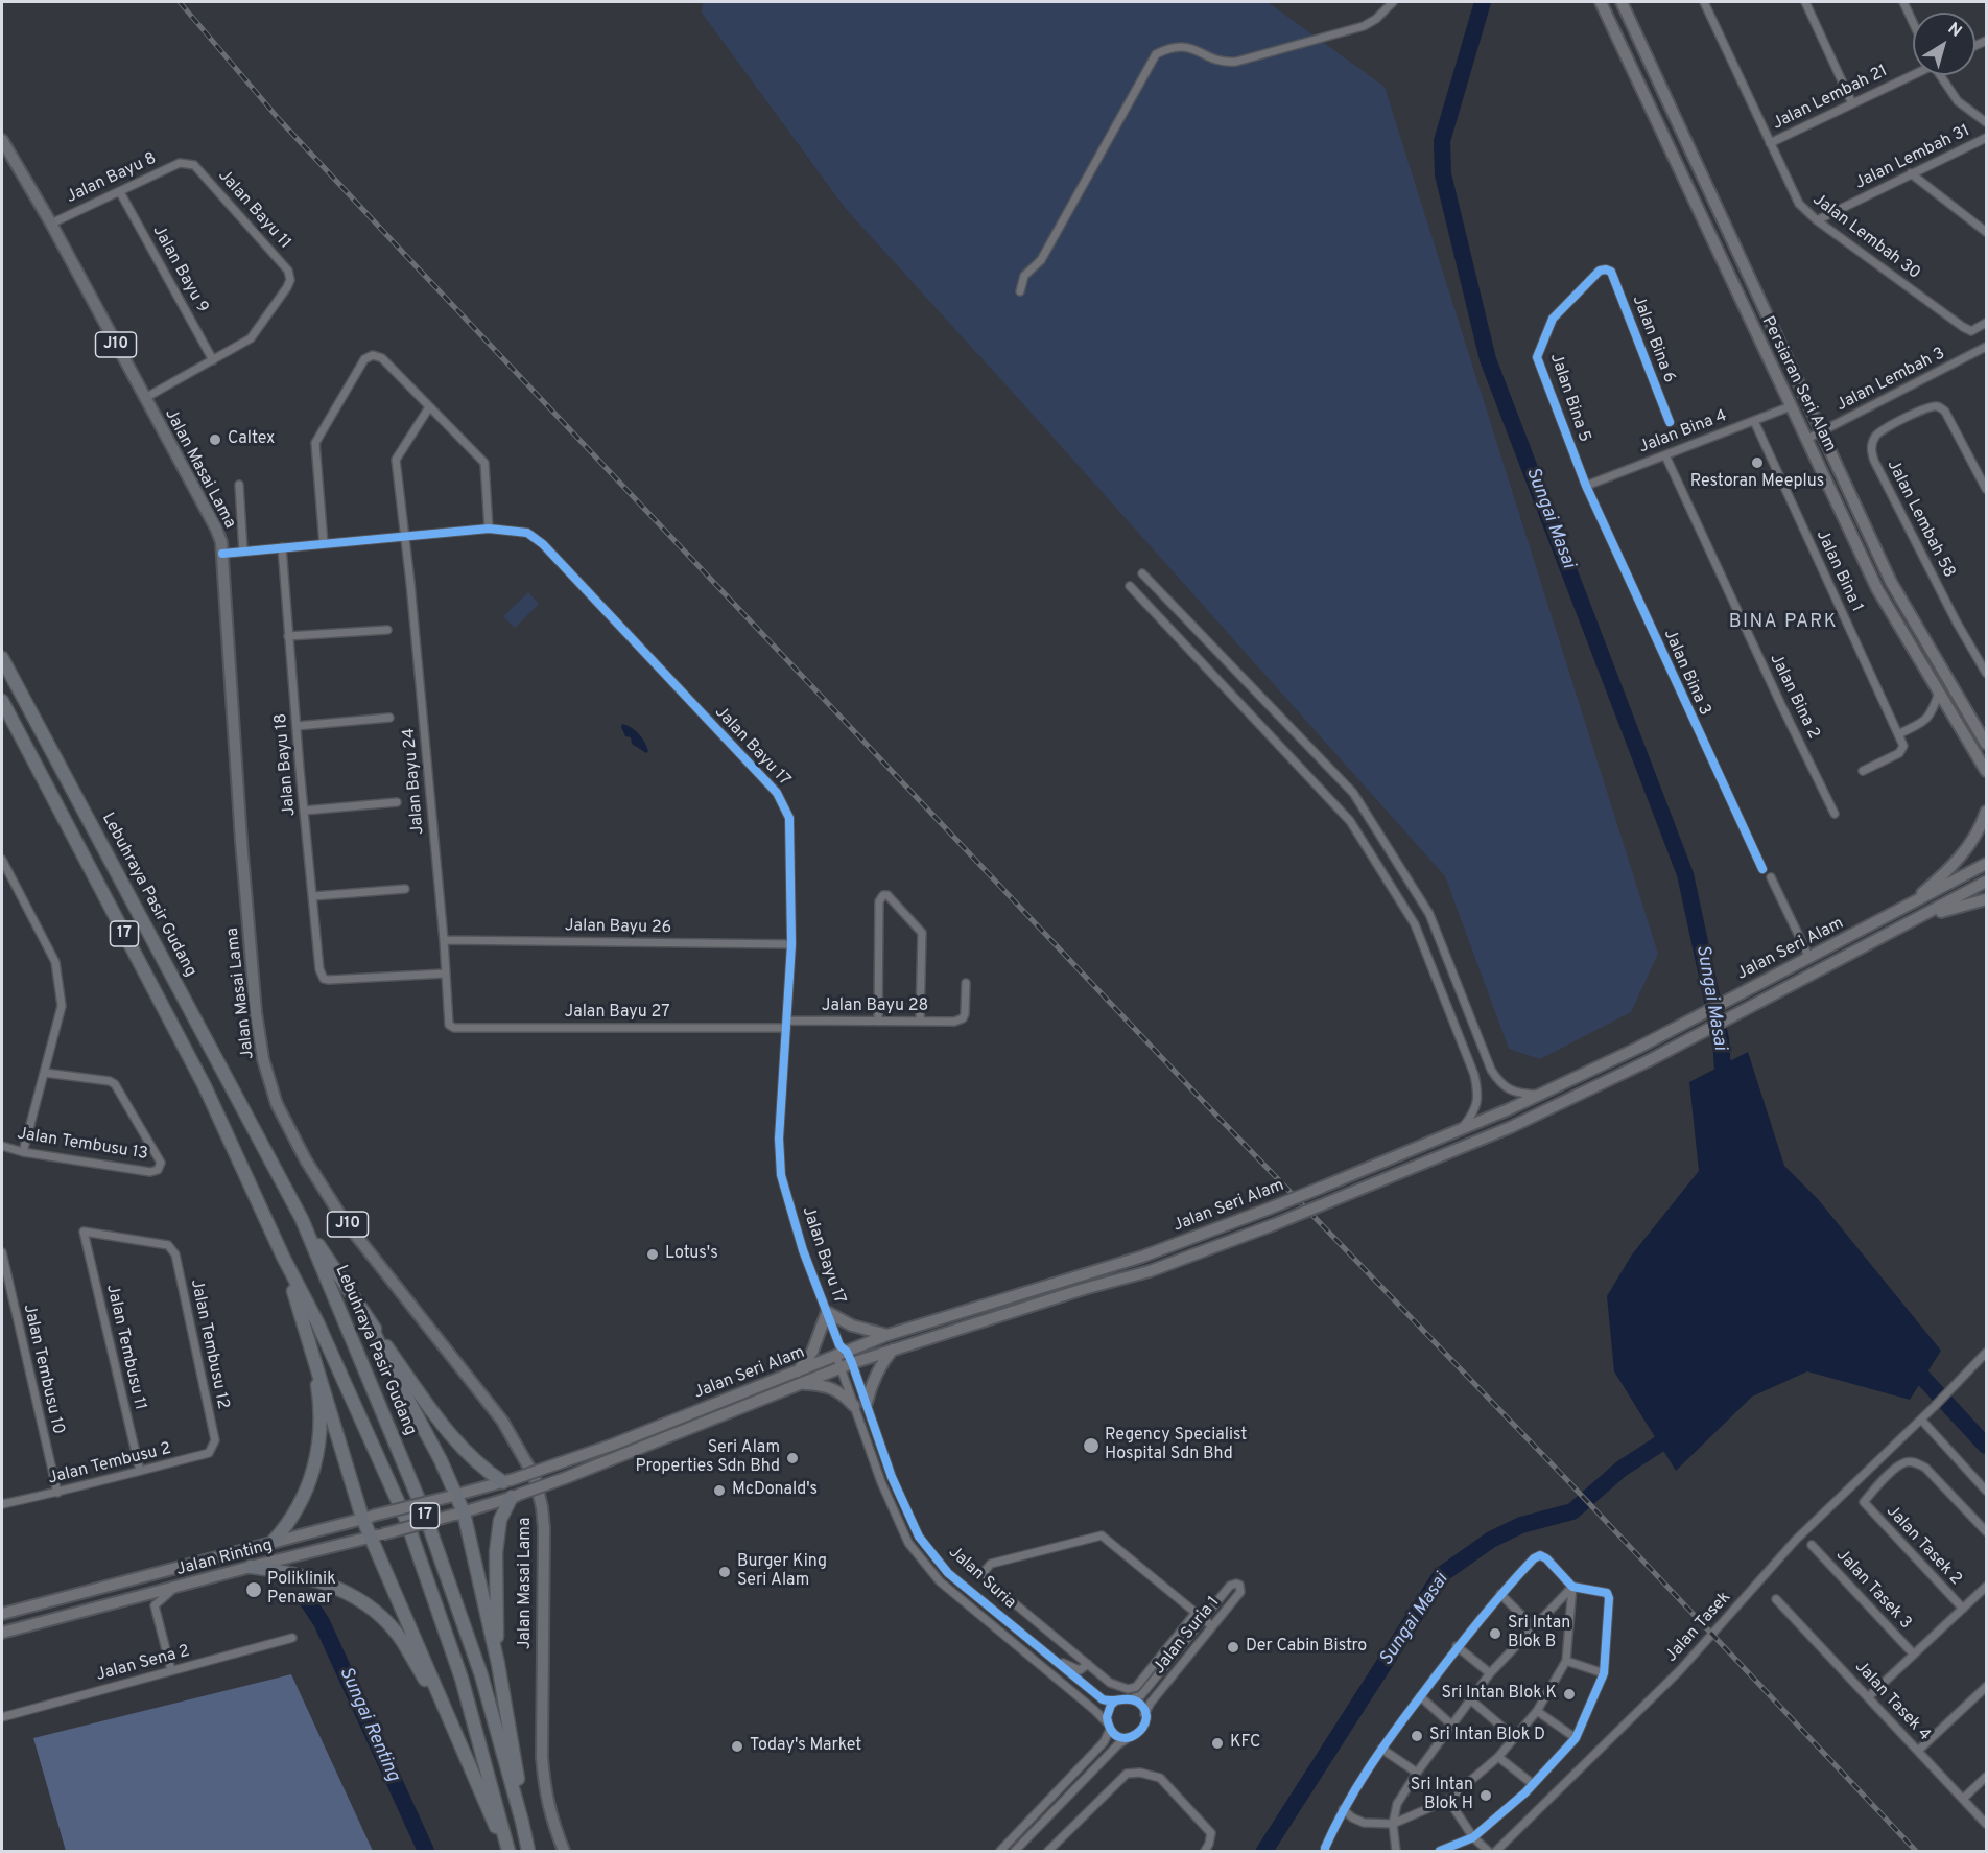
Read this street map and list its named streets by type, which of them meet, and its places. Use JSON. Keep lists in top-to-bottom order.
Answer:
{
  "streets": {
    "highway": ["Lebuhraya Pasir Gudang", "17"],
    "main road": [
      "J10",
      "Persiaran Seri Alam",
      "Jalan Masai Lama",
      "Jalan Seri Alam",
      "Jalan Rinting"
    ],
    "street": [
      "Jalan Lembah 21",
      "Jalan Lembah 31",
      "Jalan Bayu 8",
      "Jalan Bayu 11",
      "Jalan Lembah 30",
      "Jalan Bayu 9",
      "Jalan Bina 6",
      "Jalan Lembah 3",
      "Jalan Bina 5",
      "Jalan Bina 4",
      "Jalan Lembah 58",
      "Jalan Bina 1",
      "Jalan Bina 3",
      "Jalan Bina 2",
      "Jalan Bayu 17",
      "Jalan Bayu 18",
      "Jalan Bayu 24",
      "Jalan Bayu 26",
      "Jalan Bayu 28",
      "Jalan Bayu 27",
      "Jalan Tembusu 13",
      "Jalan Tembusu 12",
      "Jalan Tembusu 11",
      "Jalan Tembusu 10",
      "Jalan Tembusu 2",
      "Jalan Tasek 2",
      "Jalan Suria",
      "Jalan Tasek 3",
      "Jalan Tasek",
      "Jalan Suria 1",
      "Jalan Sena 2",
      "Jalan Tasek 4"
    ]
  },
  "crossings": [
    ["Jalan Lembah 21", "Jalan Lembah 30"],
    ["Jalan Lembah 31", "Jalan Lembah 30"],
    ["Jalan Bayu 8", "Jalan Bayu 11"],
    ["Jalan Bayu 8", "Jalan Bayu 9"],
    ["Jalan Bayu 8", "Jalan Masai Lama"],
    ["Jalan Bayu 11", "Jalan Bayu 9"],
    ["Jalan Bayu 11", "Jalan Masai Lama"],
    ["Jalan Bina 6", "Jalan Bina 5"],
    ["Jalan Lembah 3", "Persiaran Seri Alam"],
    ["Persiaran Seri Alam", "Jalan Bina 4"],
    ["Jalan Bina 5", "Jalan Bina 4"],
    ["Jalan Bina 5", "Jalan Bina 3"],
    ["Jalan Bina 4", "Jalan Bina 1"],
    ["Jalan Bina 4", "Jalan Bina 3"],
    ["Jalan Bina 4", "Jalan Bina 2"],
    ["Jalan Masai Lama", "Jalan Bayu 17"],
    ["Jalan Bayu 17", "Jalan Bayu 18"],
    ["Jalan Bayu 17", "Jalan Bayu 24"],
    ["Jalan Bayu 17", "Jalan Bayu 26"],
    ["Jalan Bayu 17", "Jalan Seri Alam"],
    ["Jalan Bayu 17", "Jalan Bayu 28"],
    ["Jalan Bayu 17", "Jalan Bayu 27"],
    ["Jalan Bayu 17", "Jalan Suria"],
    ["Jalan Bayu 18", "Jalan Bayu 24"],
    ["Jalan Bayu 24", "Jalan Bayu 26"],
    ["Jalan Bayu 24", "Jalan Bayu 27"],
    ["Jalan Seri Alam", "Jalan Rinting"],
    ["Jalan Seri Alam", "Jalan Suria"],
    ["Jalan Bayu 28", "Jalan Bayu 27"],
    ["Jalan Tembusu 12", "Jalan Tembusu 11"],
    ["Jalan Tembusu 12", "Jalan Tembusu 2"],
    ["Jalan Tembusu 11", "Jalan Tembusu 2"],
    ["Jalan Tembusu 10", "Jalan Tembusu 2"],
    ["Jalan Suria", "Jalan Suria 1"]
  ],
  "districts": ["BINA PARK"],
  "water": ["Sungai Masai", "Sungai Renting"],
  "places": [
    "Caltex",
    "Restoran Meeplus",
    "Lotus's",
    "Regency Specialist Hospital Sdn Bhd",
    "Seri Alam Properties Sdn Bhd",
    "McDonald's",
    "Burger King Seri Alam",
    "Poliklinik Penawar",
    "Sri Intan Blok B",
    "Der Cabin Bistro",
    "Sri Intan Blok K",
    "Sri Intan Blok D",
    "KFC",
    "Today's Market",
    "Sri Intan Blok H"
  ],
  "north": "top right"
}
